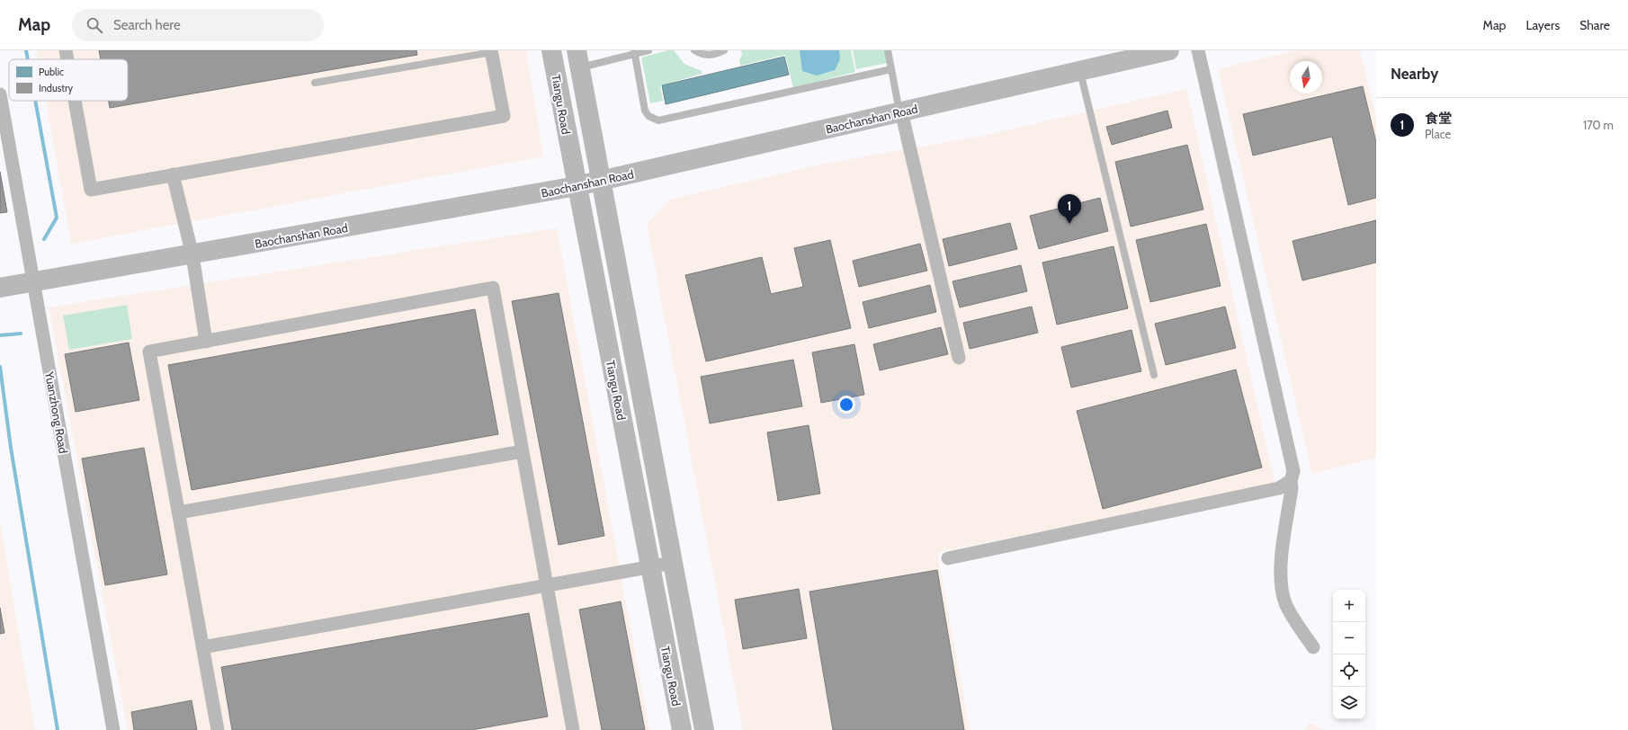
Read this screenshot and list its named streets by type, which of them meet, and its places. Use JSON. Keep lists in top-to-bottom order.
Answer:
{
  "streets": {
    "main road": ["Tiangu Road", "Baochanshan Road"],
    "street": ["Yuanzhong Road"]
  },
  "crossings": [
    ["Tiangu Road", "Baochanshan Road"],
    ["Baochanshan Road", "Yuanzhong Road"]
  ],
  "legend": ["Public", "Industry"],
  "north": "bottom",
  "page": {
    "header": "Map",
    "search": "Search here",
    "nav": ["Map", "Layers", "Share"],
    "heading": "Nearby",
    "list": [
      {
        "mark": "1",
        "name": "食堂",
        "note": "Place",
        "value": "170 m"
      }
    ],
    "pins": "1",
    "map_buttons": ["+", "−"]
  }
}
